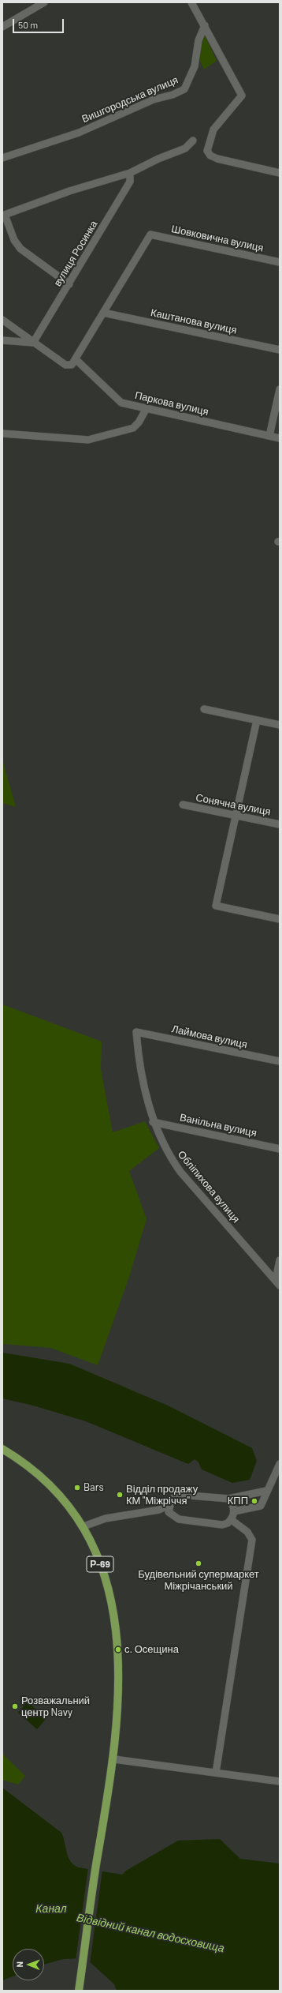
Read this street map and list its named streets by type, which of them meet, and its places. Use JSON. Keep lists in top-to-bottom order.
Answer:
{
  "streets": {
    "main road": ["Р-69"],
    "street": [
      "Вишгородська вулиця",
      "Шовковична вулиця",
      "вулиця Росинка",
      "Каштанова вулиця",
      "Паркова вулиця",
      "Сонячна вулиця",
      "Лаймова вулиця",
      "Ванільна вулиця",
      "Обліпихова вулиця"
    ]
  },
  "crossings": [
    ["Шовковична вулиця", "Каштанова вулиця"],
    ["Лаймова вулиця", "Обліпихова вулиця"],
    ["Ванільна вулиця", "Обліпихова вулиця"]
  ],
  "water": ["Канал", "Відвідний канал водосховища"],
  "places": [
    "Bars",
    "Відділ продажу КМ \"Міжріччя\"",
    "КПП",
    "Будівельний супермаркет Міжрічанський",
    "с. Осещина",
    "Розважальний центр Navy"
  ],
  "scale_bar": "50 m",
  "north": "left"
}
